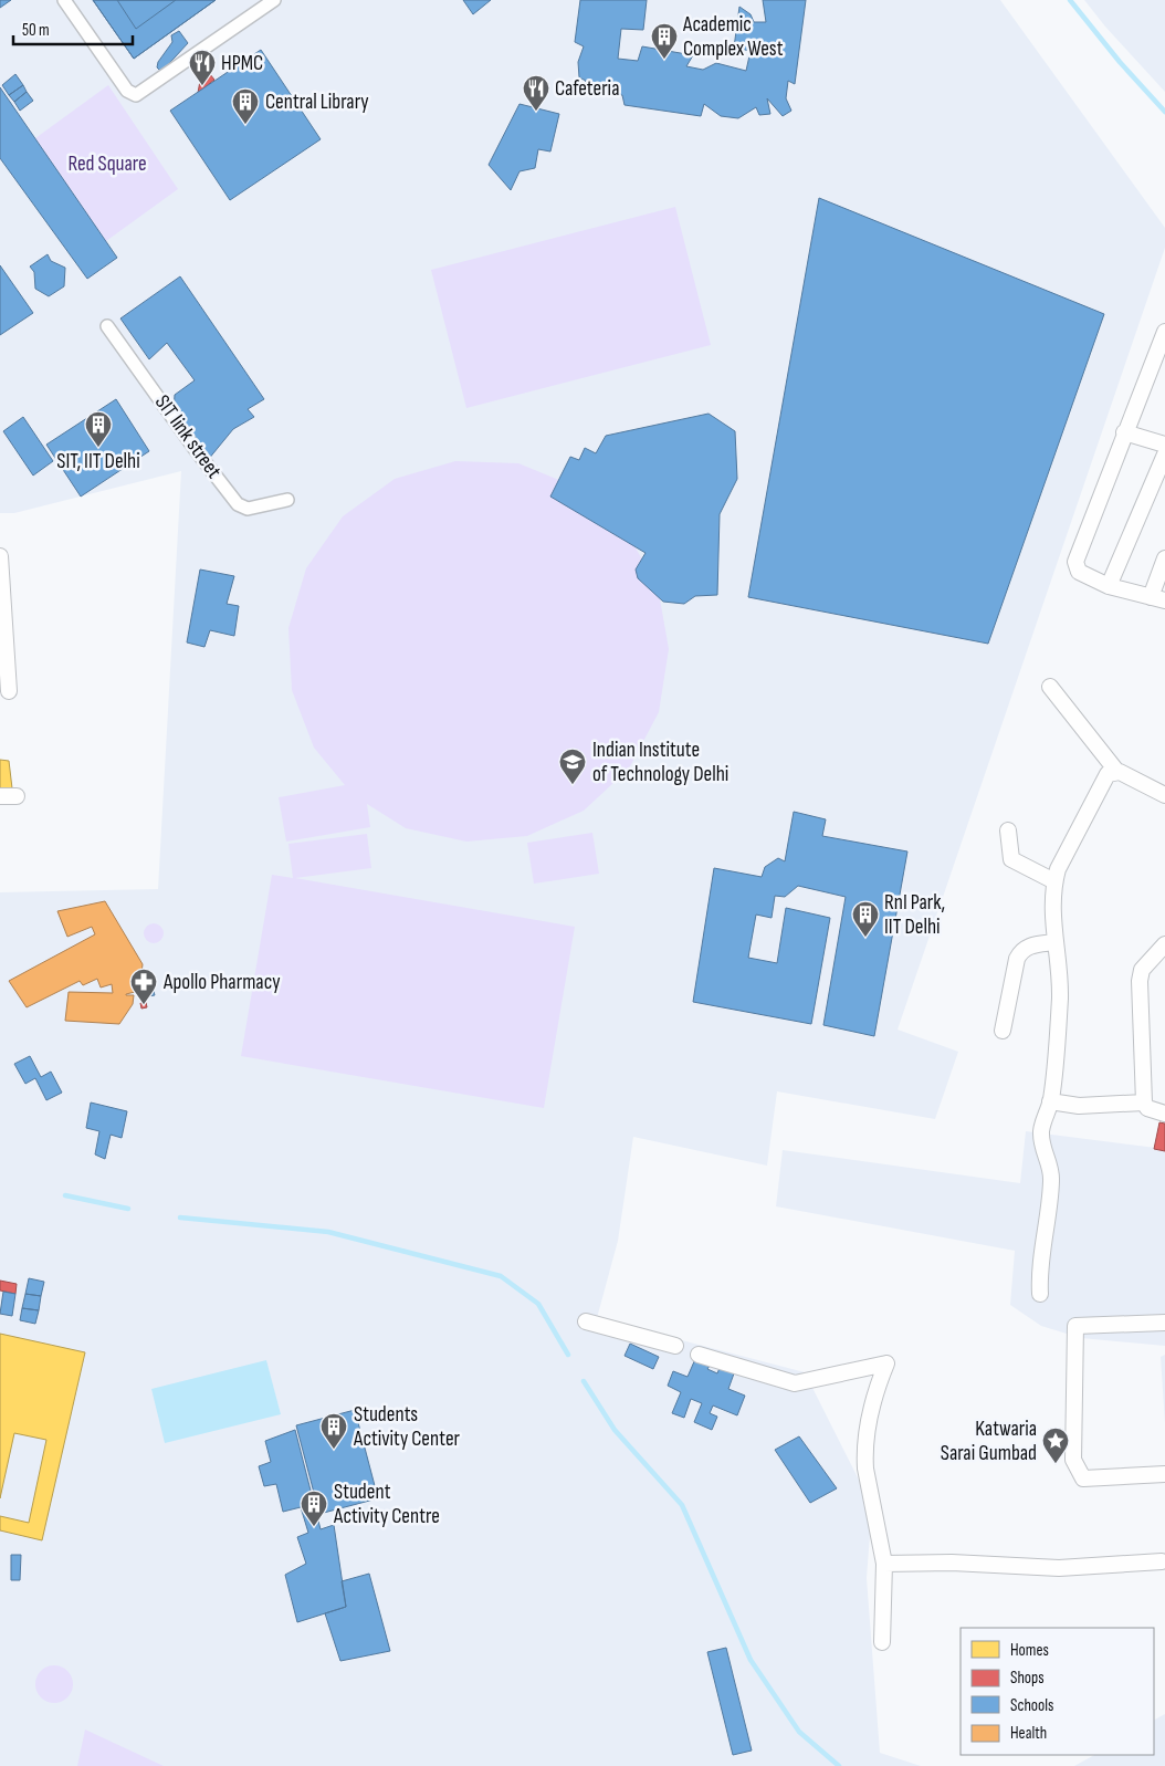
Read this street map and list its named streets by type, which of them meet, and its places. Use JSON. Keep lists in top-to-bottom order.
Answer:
{
  "streets": {
    "street": ["SIT link street"]
  },
  "parks": ["Red Square"],
  "places": {
    "building": [
      "Academic Complex West",
      "Central Library",
      "SIT, IIT Delhi",
      "RnI Park, IIT Delhi",
      "Students Activity Center",
      "Student Activity Centre"
    ],
    "restaurant": ["HPMC", "Cafeteria"],
    "school or university": ["Indian Institute of Technology Delhi"],
    "pharmacy": ["Apollo Pharmacy"],
    "place": ["Katwaria Sarai Gumbad"]
  },
  "legend": [
    "Homes",
    "Shops",
    "Schools",
    "Health"
  ],
  "scale_bar": "50 m"
}
